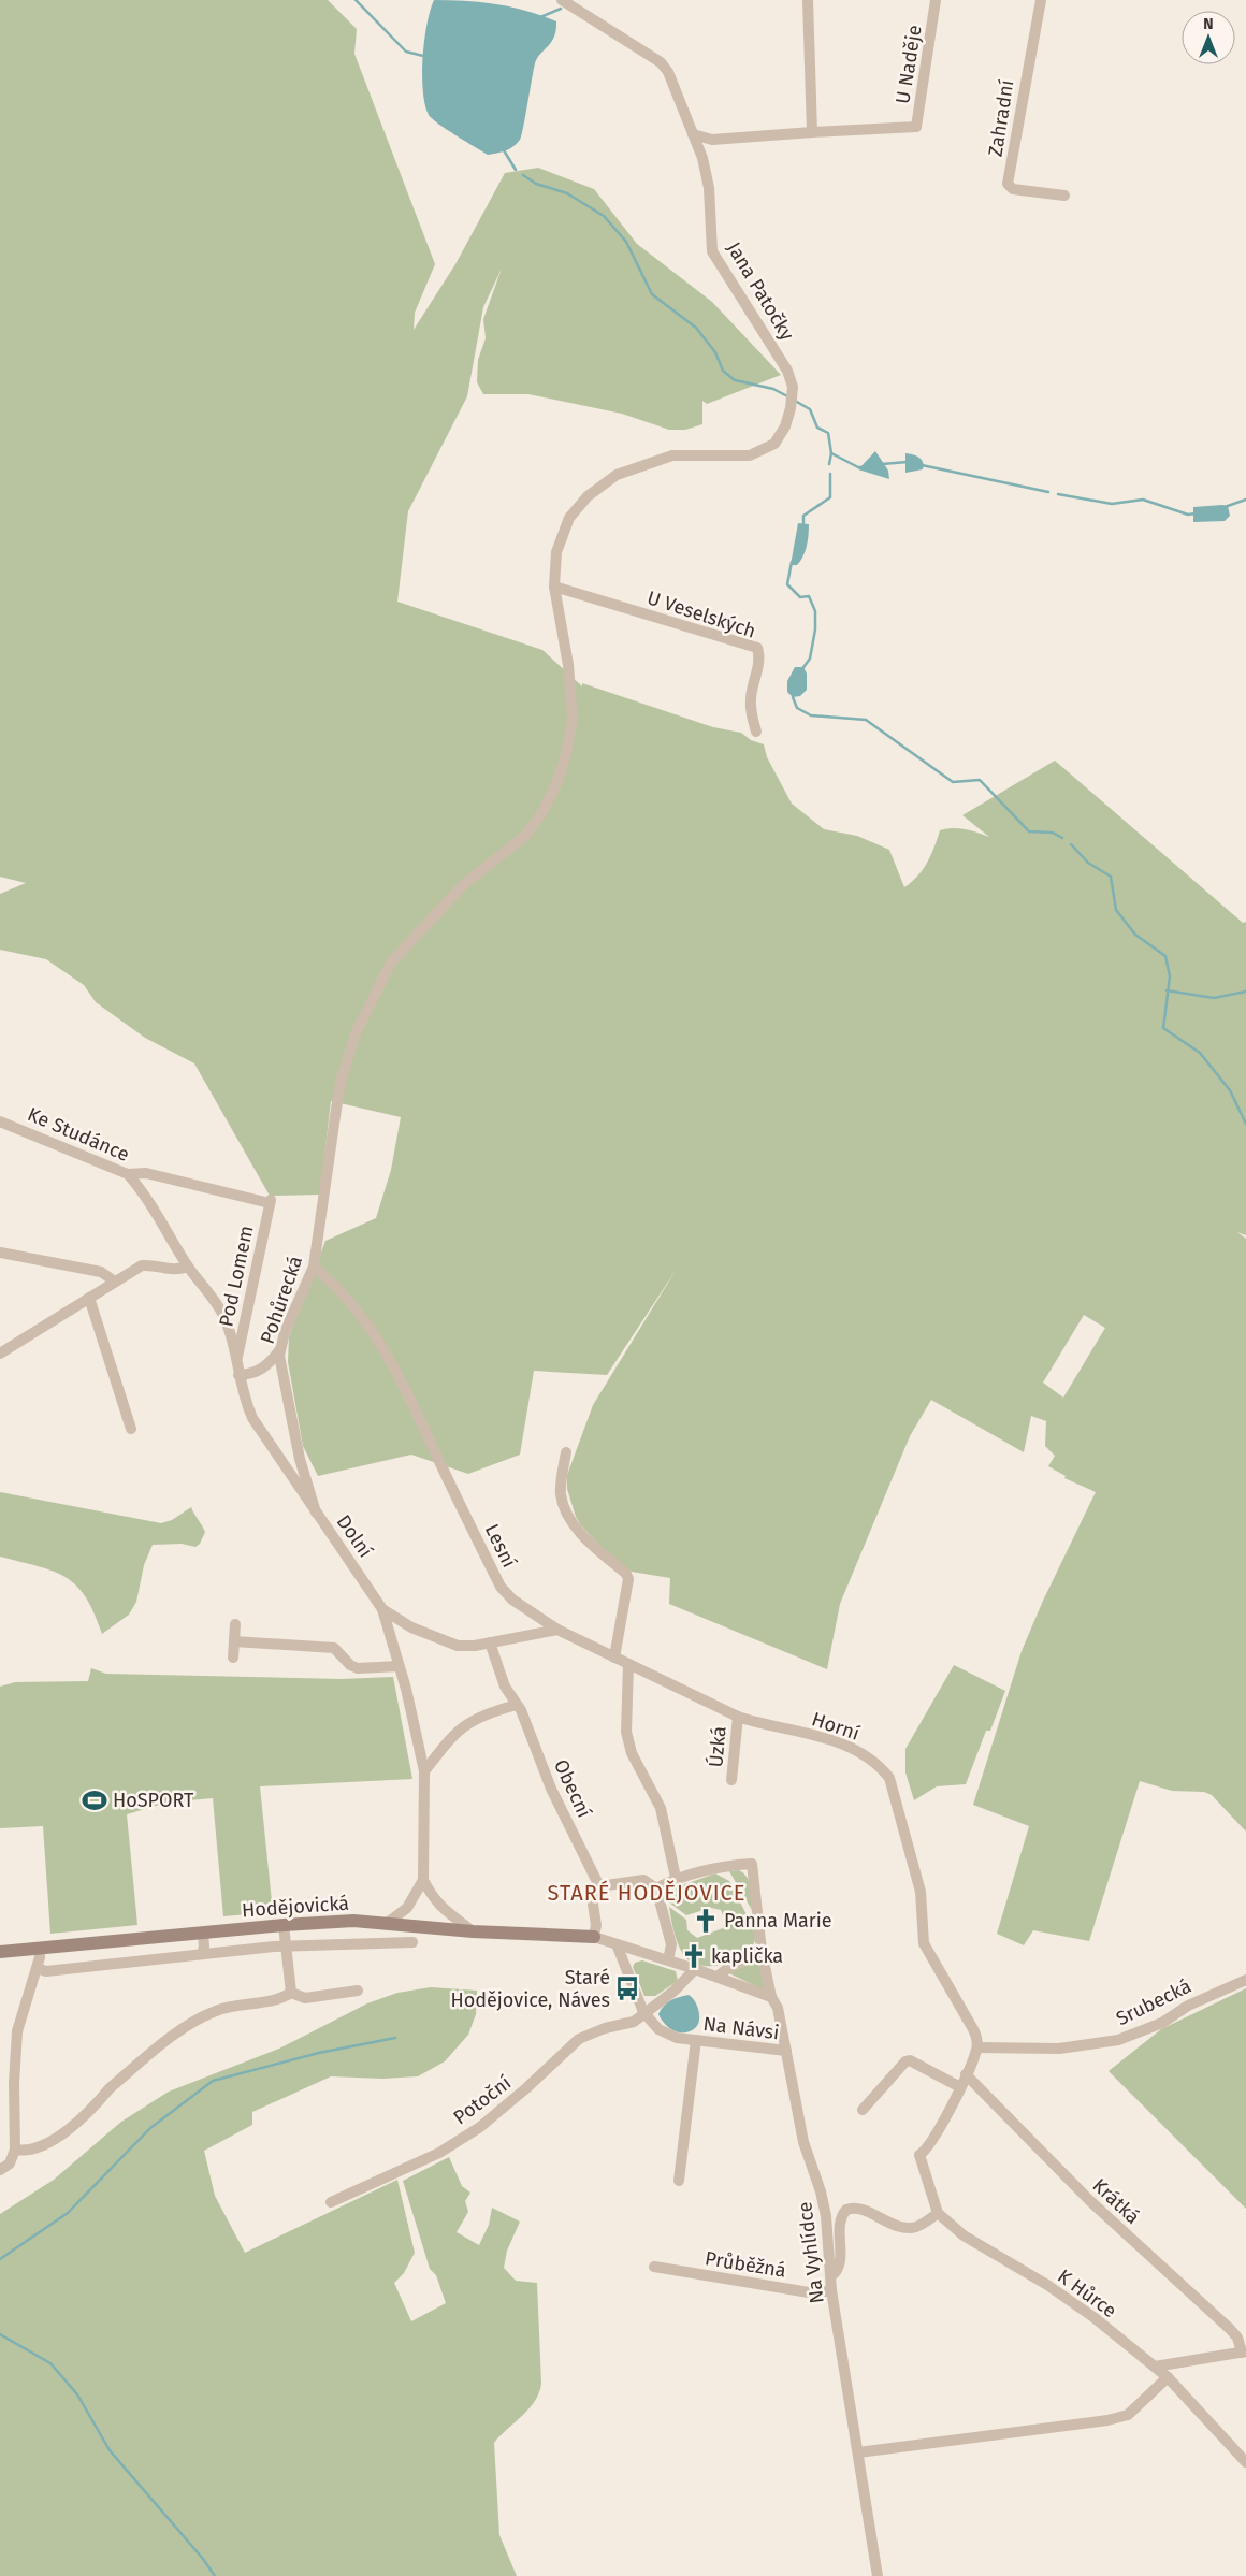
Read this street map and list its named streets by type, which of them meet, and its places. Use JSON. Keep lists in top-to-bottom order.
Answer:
{
  "streets": {
    "street": [
      "U Naděje",
      "Zahradní",
      "Jana Patočky",
      "U Veselských",
      "Ke Studánce",
      "Pod Lomem",
      "Pohůrecká",
      "Dolní",
      "Lesní",
      "Horní",
      "Úzká",
      "Obecní",
      "Hodějovická",
      "Srubecká",
      "Na Návsi",
      "Potoční",
      "Krátká",
      "Na Vyhlídce",
      "Průběžná",
      "K Hůrce"
    ]
  },
  "crossings": [
    ["U Naděje", "Jana Patočky"],
    ["Jana Patočky", "Pohůrecká"],
    ["U Veselských", "Pohůrecká"],
    ["Ke Studánce", "Pod Lomem"],
    ["Ke Studánce", "Dolní"],
    ["Pod Lomem", "Dolní"],
    ["Pohůrecká", "Dolní"],
    ["Pohůrecká", "Lesní"],
    ["Lesní", "Horní"],
    ["Horní", "Úzká"],
    ["Horní", "Srubecká"],
    ["Hodějovická", "Na Návsi"],
    ["Na Návsi", "Potoční"],
    ["Na Návsi", "Na Vyhlídce"],
    ["Na Vyhlídce", "Průběžná"]
  ],
  "districts": ["STARÉ HODĚJOVICE"],
  "places": {
    "sports": ["HoSPORT"],
    "church": ["Panna Marie", "kaplička"],
    "bus stop": ["Staré Hodějovice, Náves"]
  },
  "north": "top"
}
